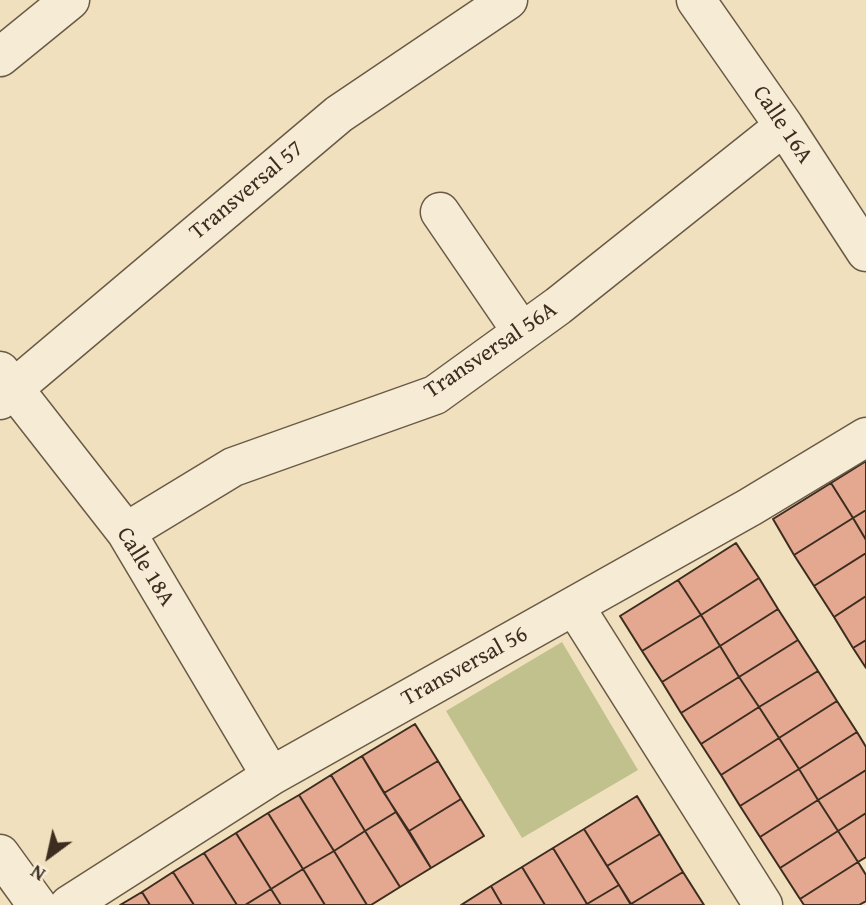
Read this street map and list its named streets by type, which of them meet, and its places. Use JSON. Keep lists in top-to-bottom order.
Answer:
{
  "streets": {
    "street": [
      "Calle 16A",
      "Transversal 57",
      "Transversal 56A",
      "Calle 18A",
      "Transversal 56"
    ]
  },
  "crossings": [
    ["Calle 16A", "Transversal 56A"],
    ["Transversal 57", "Calle 18A"],
    ["Transversal 56A", "Calle 18A"],
    ["Calle 18A", "Transversal 56"]
  ],
  "north": "bottom left"
}
